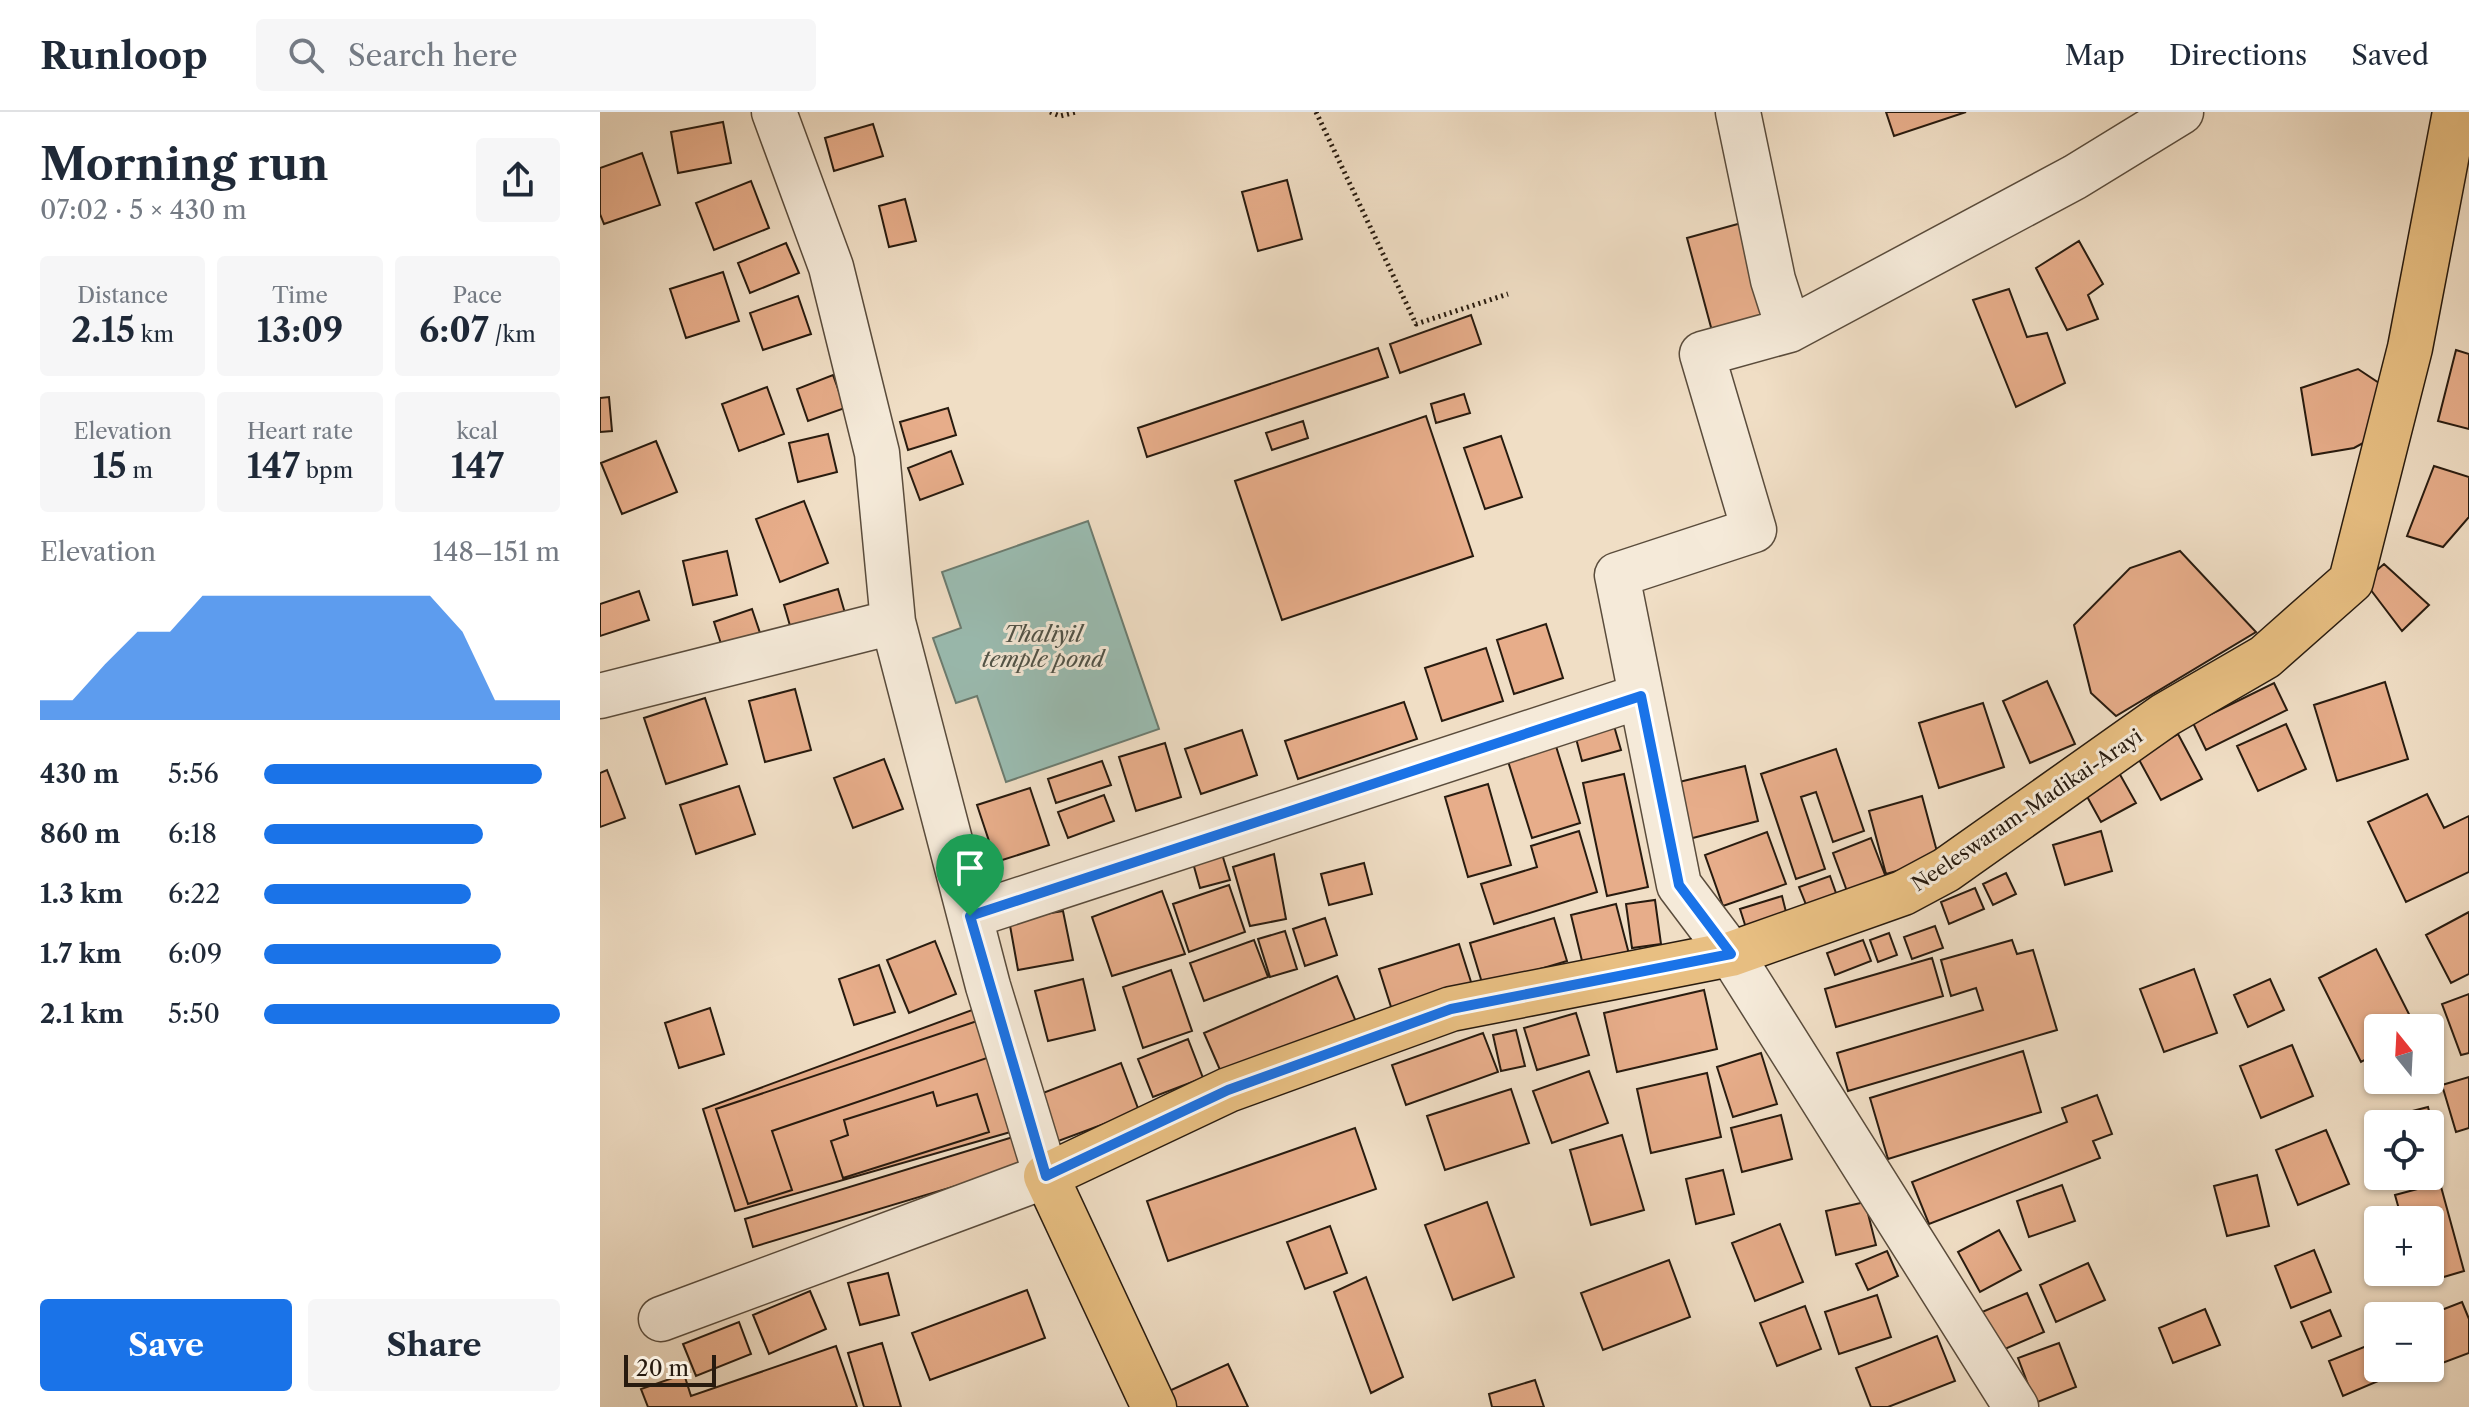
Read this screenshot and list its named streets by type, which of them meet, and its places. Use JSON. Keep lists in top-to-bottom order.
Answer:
{
  "streets": {
    "main road": ["Neeleswaram-Madikai-Arayi"]
  },
  "water": ["Thaliyil temple pond"],
  "scale_bar": "20 m",
  "north": "top",
  "page": {
    "header": "Runloop",
    "search": "Search here",
    "nav": ["Map", "Directions", "Saved"],
    "heading": ["Morning run", "07:02 · 5 × 430 m"],
    "stats": [
      ["Distance", "2.15 km"],
      ["Time", "13:09"],
      ["Pace", "6:07 /km"],
      ["Elevation", "15 m"],
      ["Heart rate", "147 bpm"],
      ["kcal", "147"]
    ],
    "chart": ["Elevation", "148–151 m"],
    "list": [
      {
        "name": "430 m",
        "note": "5:56"
      },
      {
        "name": "860 m",
        "note": "6:18"
      },
      {
        "name": "1.3 km",
        "note": "6:22"
      },
      {
        "name": "1.7 km",
        "note": "6:09"
      },
      {
        "name": "2.1 km",
        "note": "5:50"
      }
    ],
    "map_buttons": ["+", "−"],
    "buttons": ["Save", "Share"],
    "scale": "20 m"
  }
}
